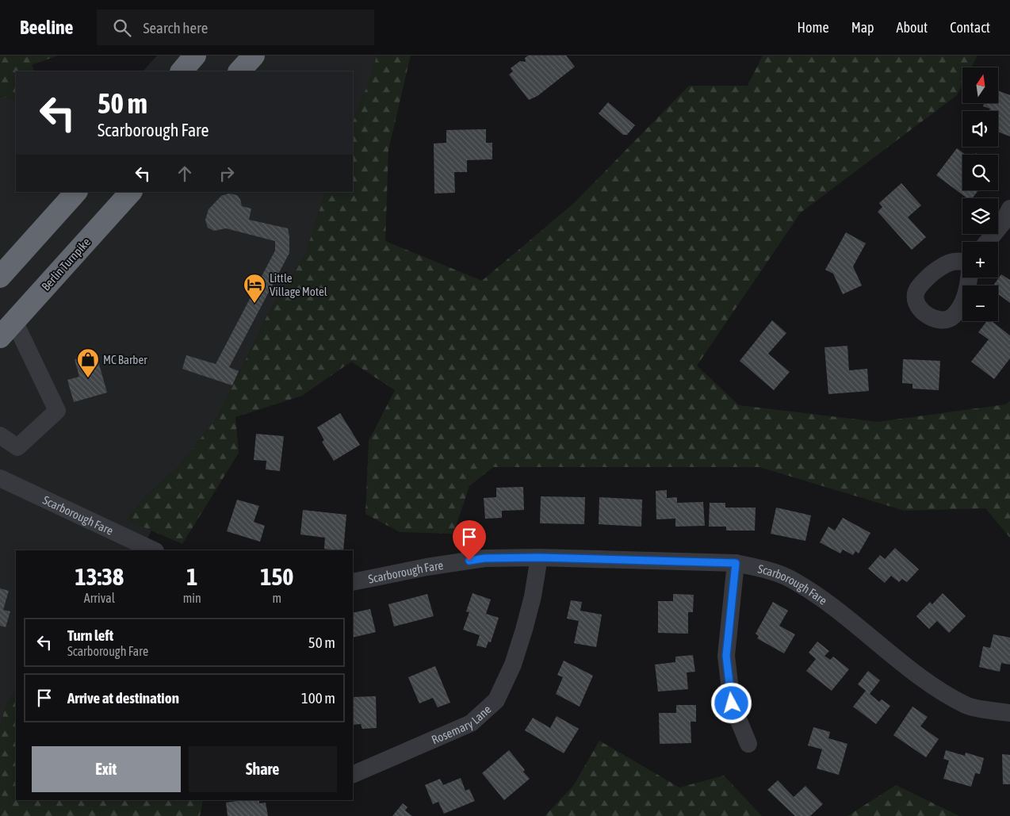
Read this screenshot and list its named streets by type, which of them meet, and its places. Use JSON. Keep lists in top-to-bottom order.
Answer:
{
  "streets": {
    "highway": ["Berlin Turnpike"],
    "street": ["Scarborough Fare", "Rosemary Lane"]
  },
  "crossings": [
    ["Scarborough Fare", "Rosemary Lane"]
  ],
  "places": {
    "hotel": ["Little Village Motel"],
    "shop": ["MC Barber"]
  },
  "north": "top",
  "page": {
    "header": "Beeline",
    "search": "Search here",
    "nav": [
      "Home",
      "Map",
      "About",
      "Contact"
    ],
    "map_buttons": ["+", "−"],
    "turn": ["50 m", "Scarborough Fare"],
    "eta": [
      "13:38",
      "Arrival",
      "1",
      "min",
      "150",
      "m"
    ],
    "list": [
      {
        "name": "Turn left",
        "note": "Scarborough Fare",
        "value": "50 m"
      },
      {
        "name": "Arrive at destination",
        "value": "100 m"
      }
    ],
    "buttons": ["Exit", "Share"]
  }
}
